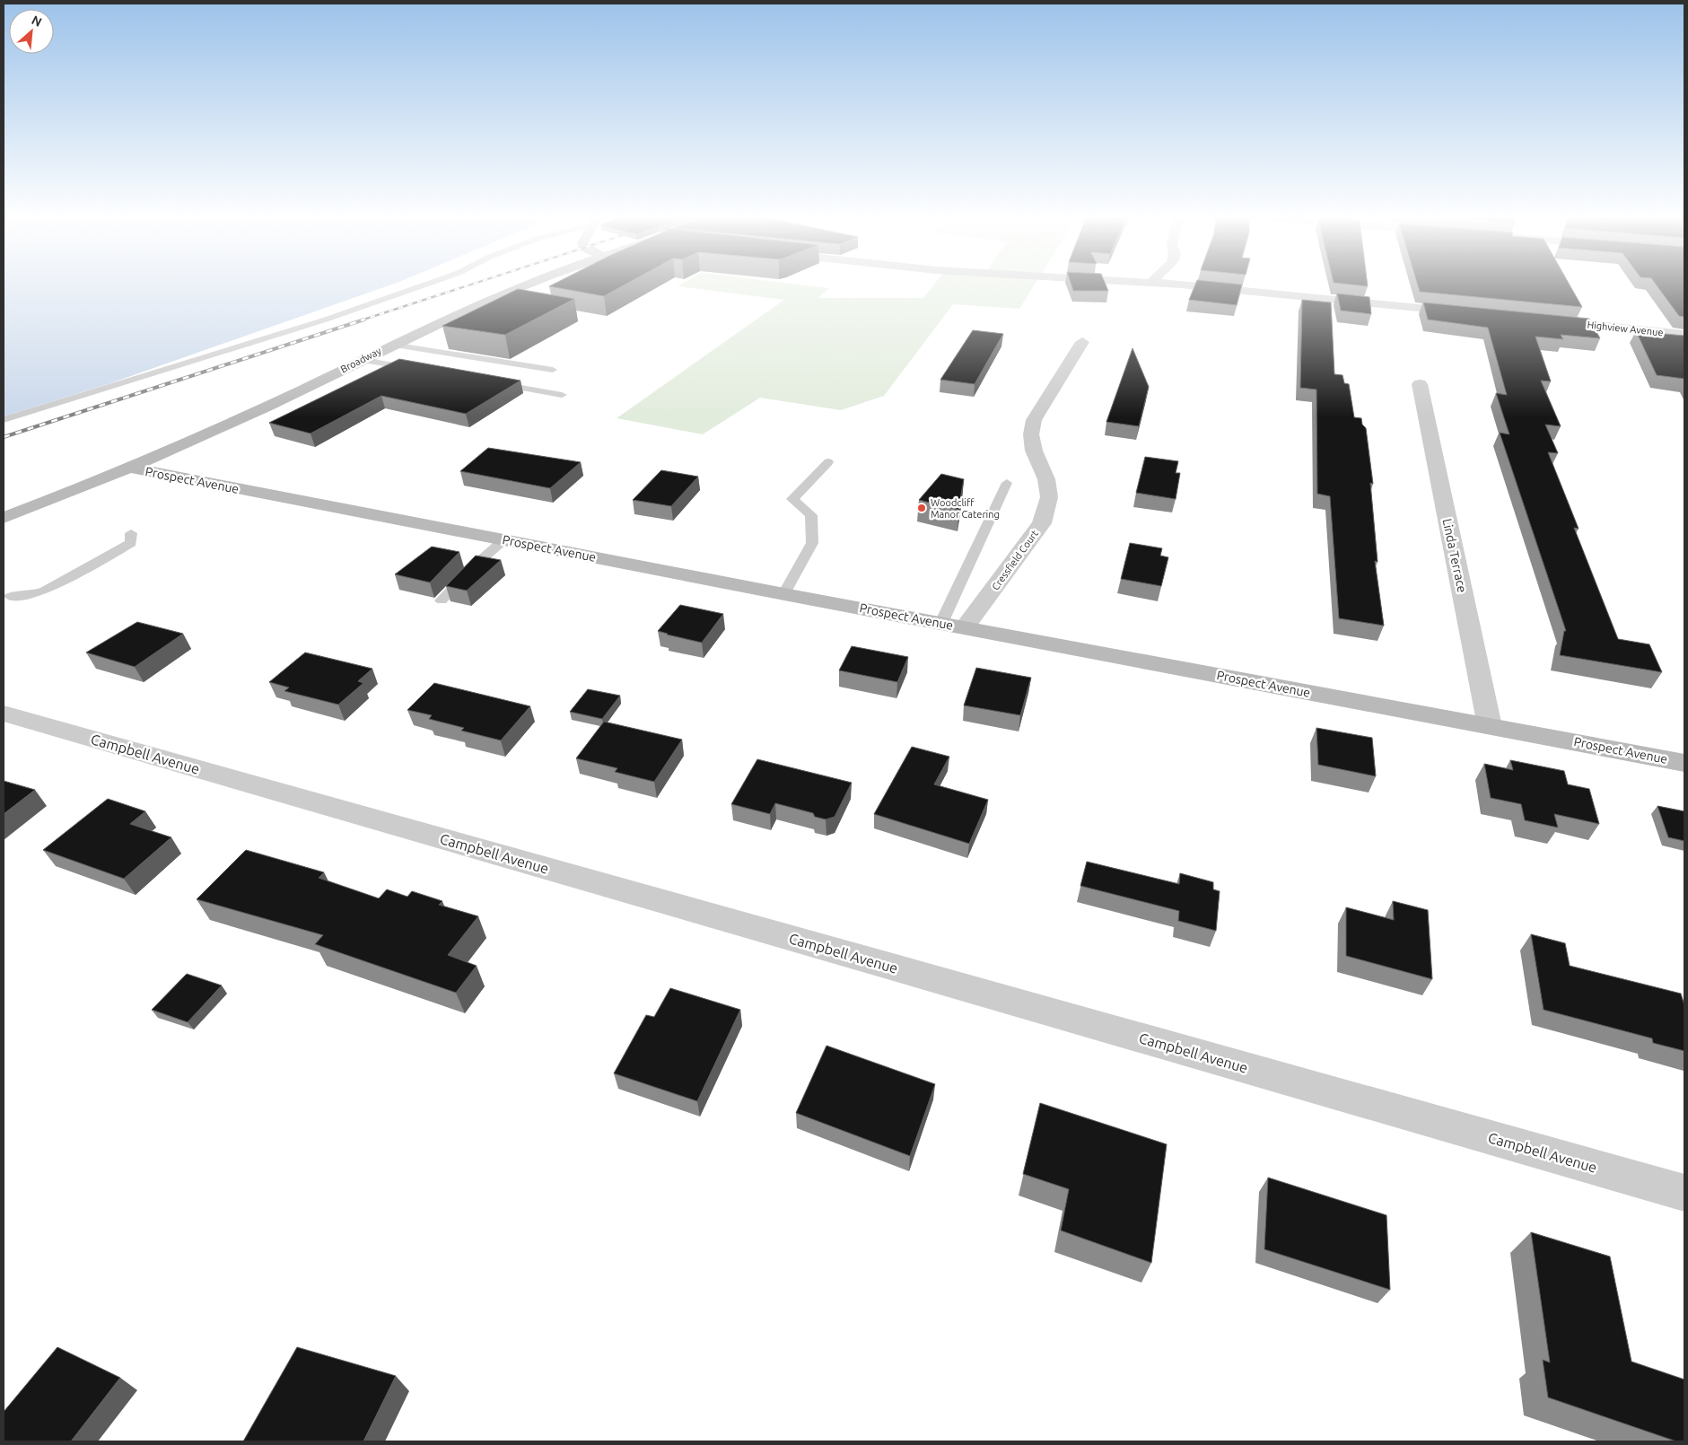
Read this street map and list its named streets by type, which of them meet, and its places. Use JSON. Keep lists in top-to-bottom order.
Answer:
{
  "streets": {
    "main road": ["Broadway", "Prospect Avenue"],
    "street": [
      "Highview Avenue",
      "Linda Terrace",
      "Cressfield Court",
      "Campbell Avenue"
    ]
  },
  "crossings": [
    ["Broadway", "Prospect Avenue"],
    ["Prospect Avenue", "Linda Terrace"],
    ["Prospect Avenue", "Cressfield Court"]
  ],
  "places": ["Woodcliff Manor Catering"],
  "north": "top right"
}
